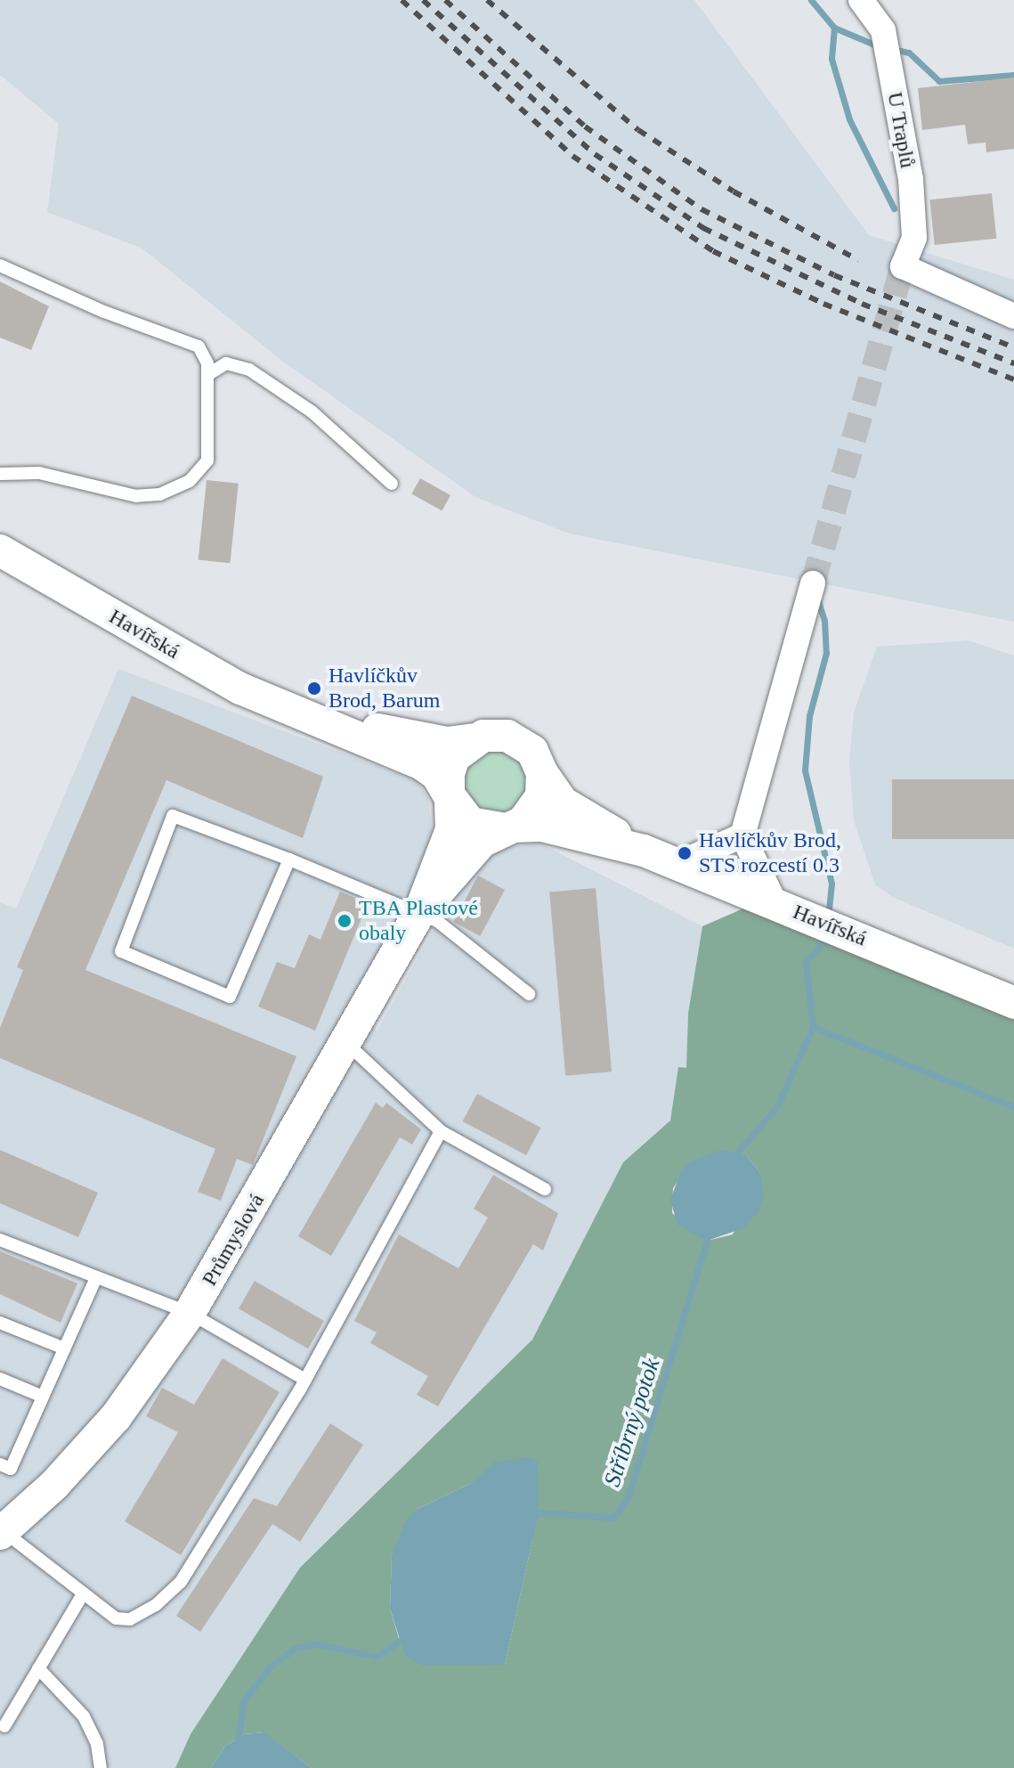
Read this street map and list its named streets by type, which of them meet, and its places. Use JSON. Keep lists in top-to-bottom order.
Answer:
{
  "streets": {
    "street": ["U Traplů", "Havířská", "Průmyslová"]
  },
  "crossings": [
    ["Havířská", "Průmyslová"]
  ],
  "water": ["Stříbrný potok"],
  "places": ["Havlíčkův Brod, Barum", "Havlíčkův Brod, STS rozcestí 0.3", "TBA Plastové obaly"]
}
